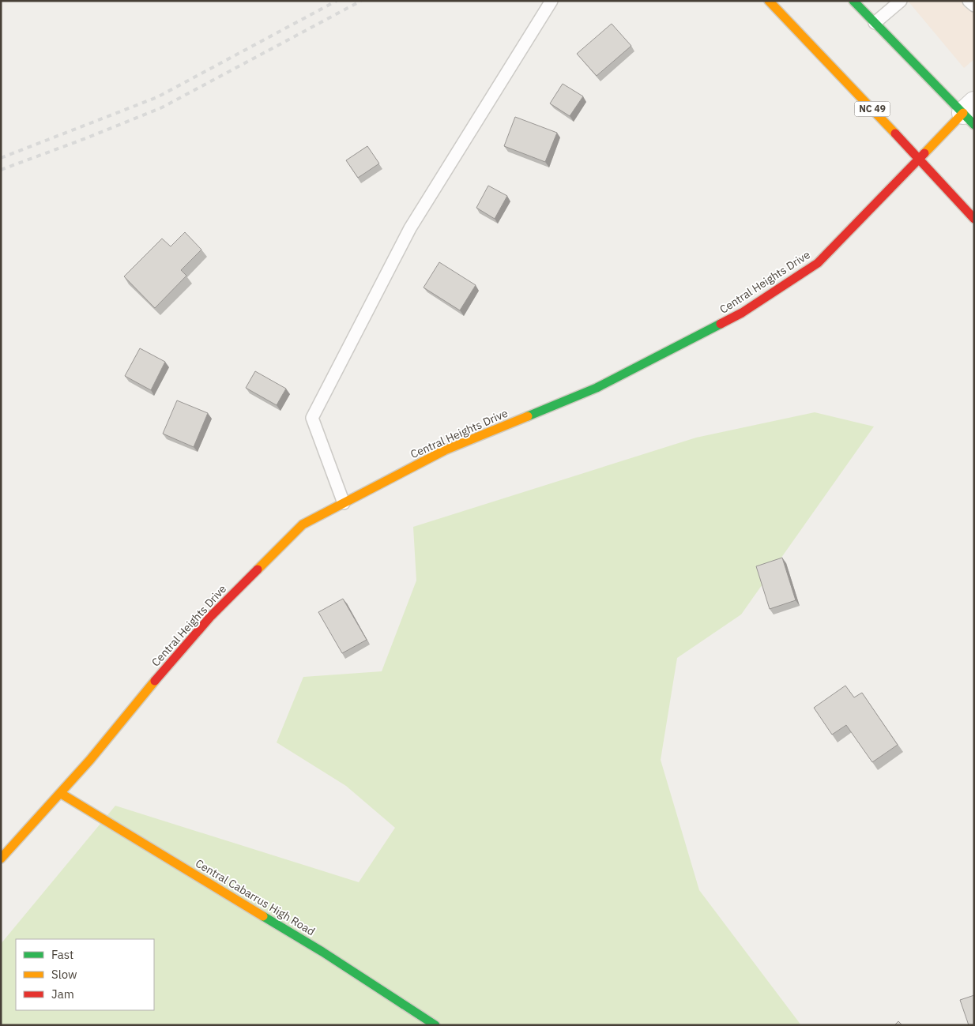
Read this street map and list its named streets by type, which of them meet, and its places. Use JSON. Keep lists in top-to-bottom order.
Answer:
{
  "streets": {
    "main road": ["NC 49", "Central Heights Drive", "Central Cabarrus High Road"]
  },
  "crossings": [
    ["NC 49", "Central Heights Drive"],
    ["Central Heights Drive", "Central Cabarrus High Road"]
  ],
  "legend": ["Fast", "Slow", "Jam"]
}
